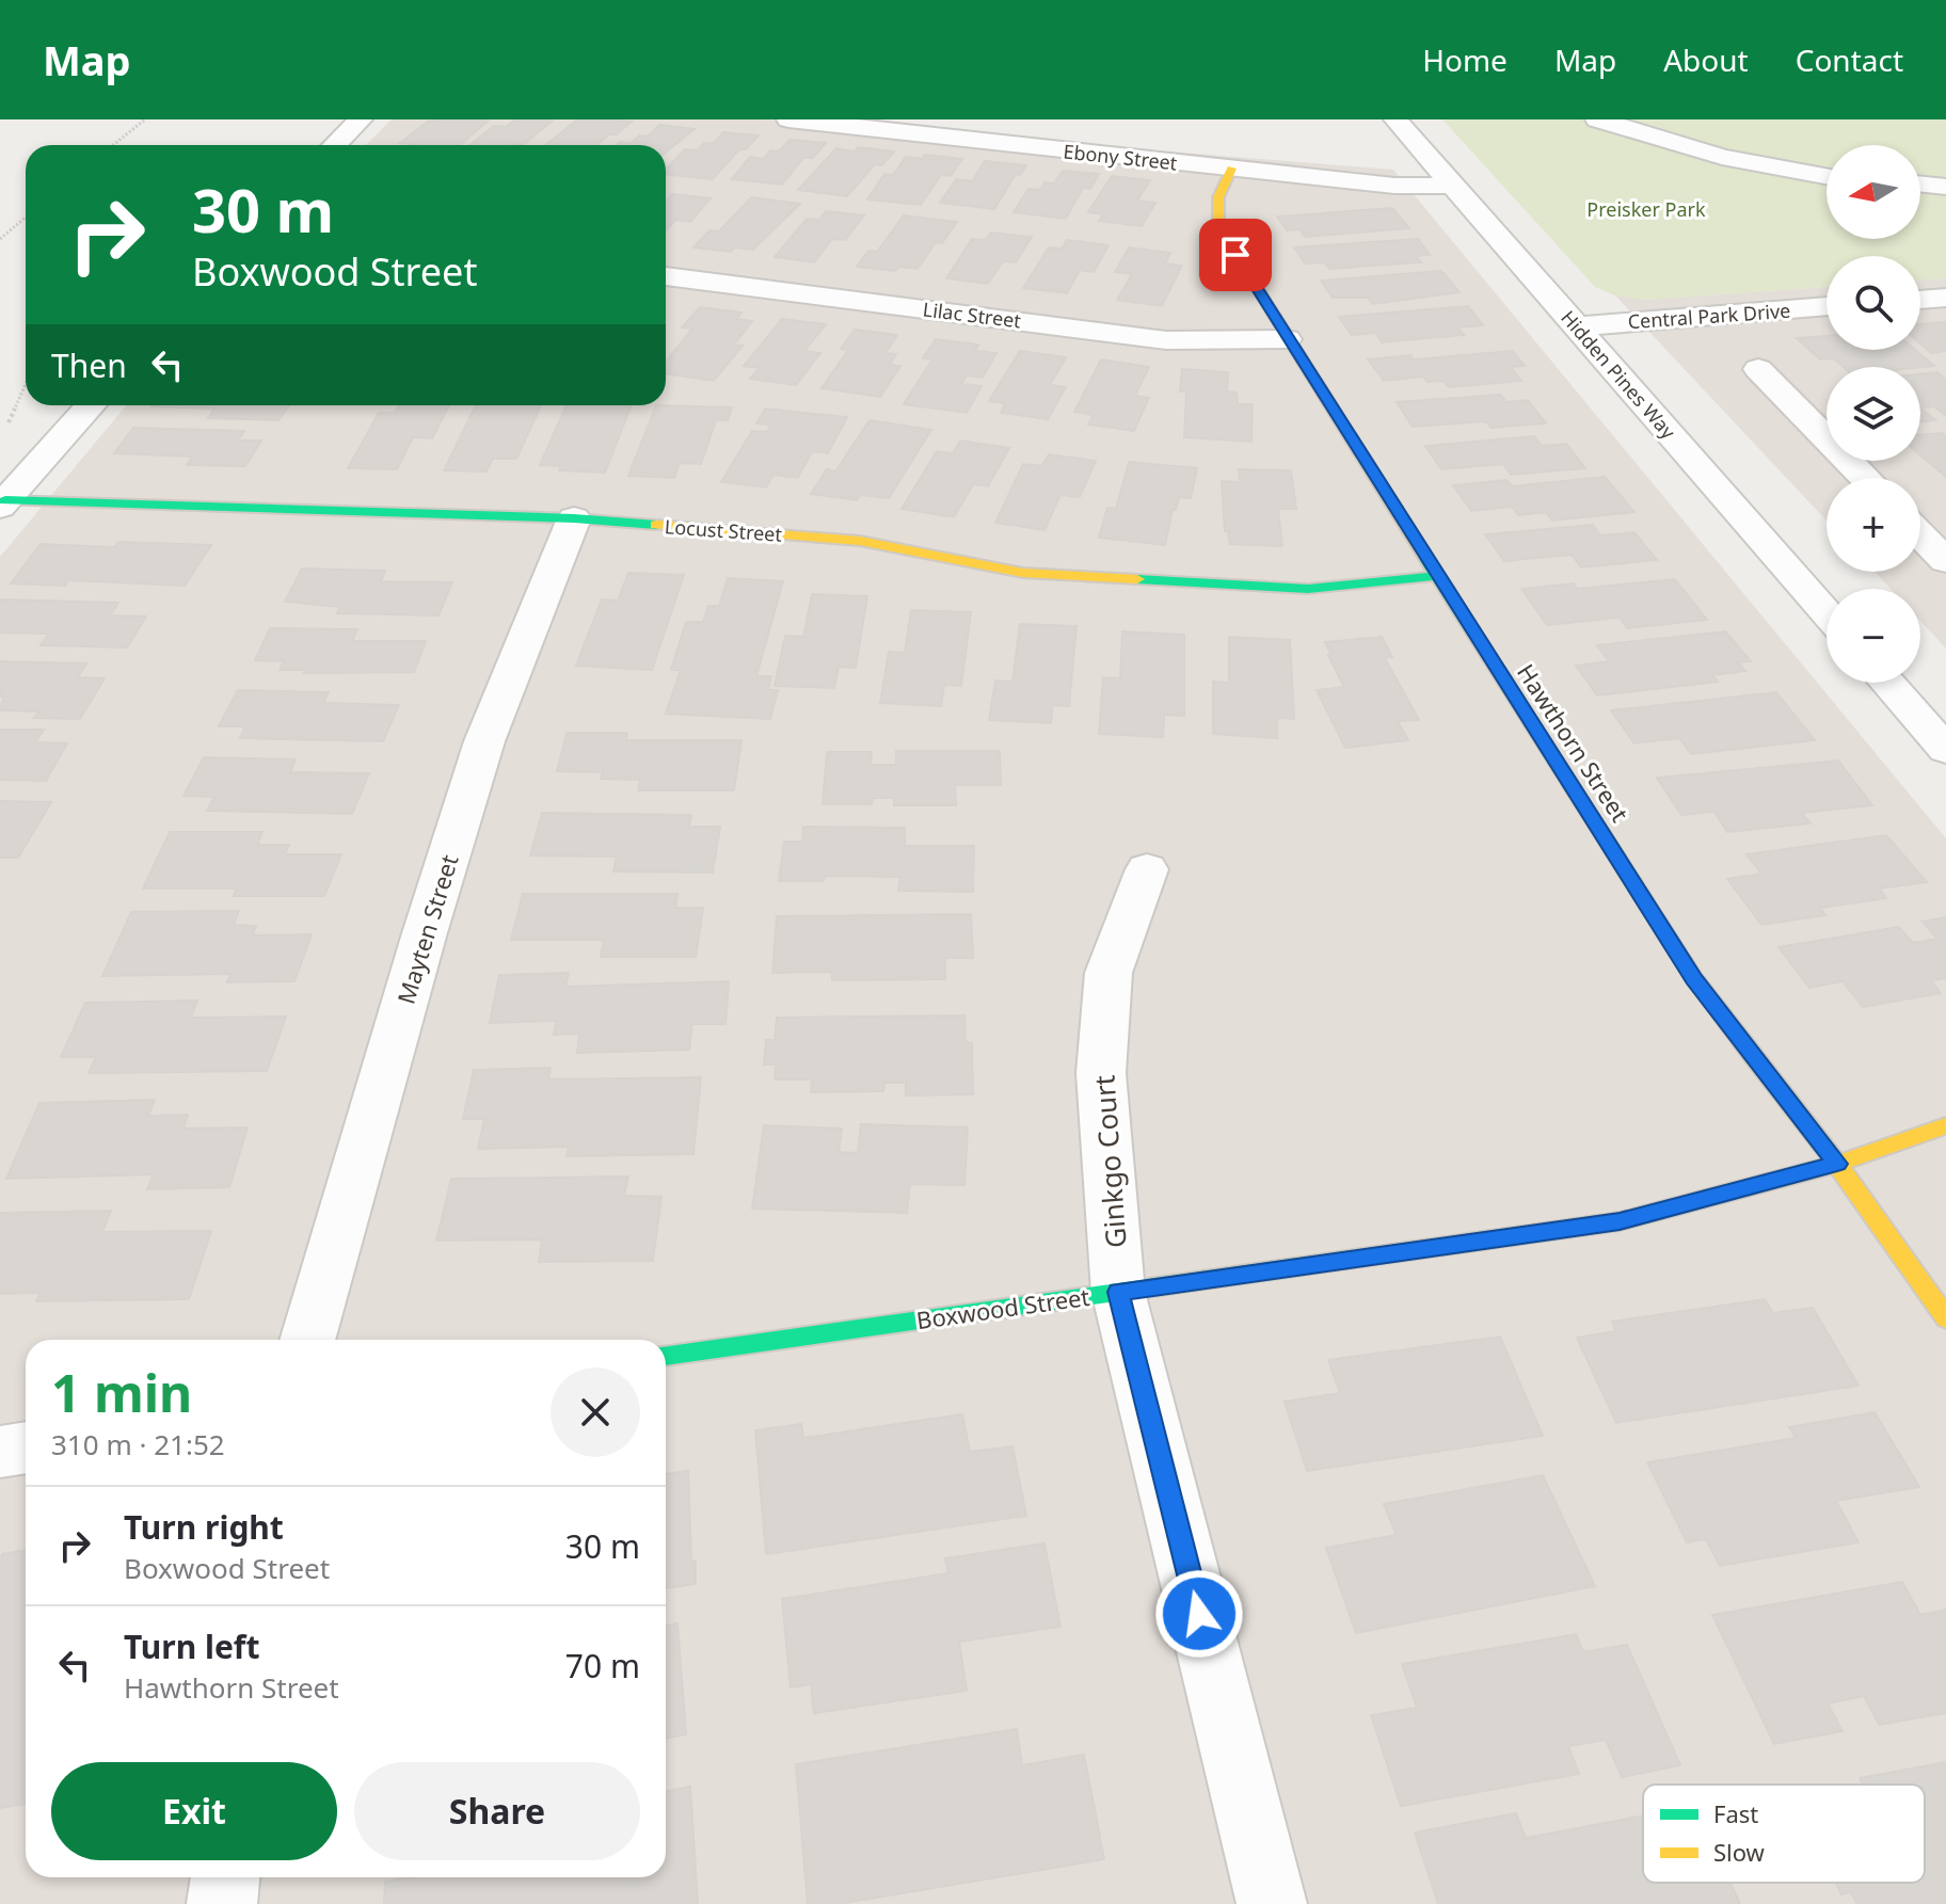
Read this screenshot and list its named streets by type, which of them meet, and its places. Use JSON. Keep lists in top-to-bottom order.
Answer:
{
  "streets": {
    "street": [
      "Ebony Street",
      "Lilac Street",
      "Central Park Drive",
      "Hidden Pines Way",
      "Locust Street",
      "Hawthorn Street",
      "Mayten Street",
      "Ginkgo Court",
      "Boxwood Street"
    ]
  },
  "crossings": [
    ["Ebony Street", "Hidden Pines Way"],
    ["Ebony Street", "Hawthorn Street"],
    ["Lilac Street", "Hawthorn Street"],
    ["Central Park Drive", "Hidden Pines Way"],
    ["Locust Street", "Hawthorn Street"],
    ["Locust Street", "Mayten Street"],
    ["Hawthorn Street", "Boxwood Street"],
    ["Ginkgo Court", "Boxwood Street"]
  ],
  "parks": ["Preisker Park"],
  "legend": ["Fast", "Slow"],
  "north": "left",
  "page": {
    "header": "Map",
    "nav": [
      "Home",
      "Map",
      "About",
      "Contact"
    ],
    "map_buttons": ["+", "−"],
    "turn": ["30 m", "Boxwood Street"],
    "then": "Then",
    "heading": ["1 min", "310 m · 21:52"],
    "list": [
      {
        "name": "Turn right",
        "note": "Boxwood Street",
        "value": "30 m"
      },
      {
        "name": "Turn left",
        "note": "Hawthorn Street",
        "value": "70 m"
      }
    ],
    "buttons": ["Exit", "Share"]
  }
}
